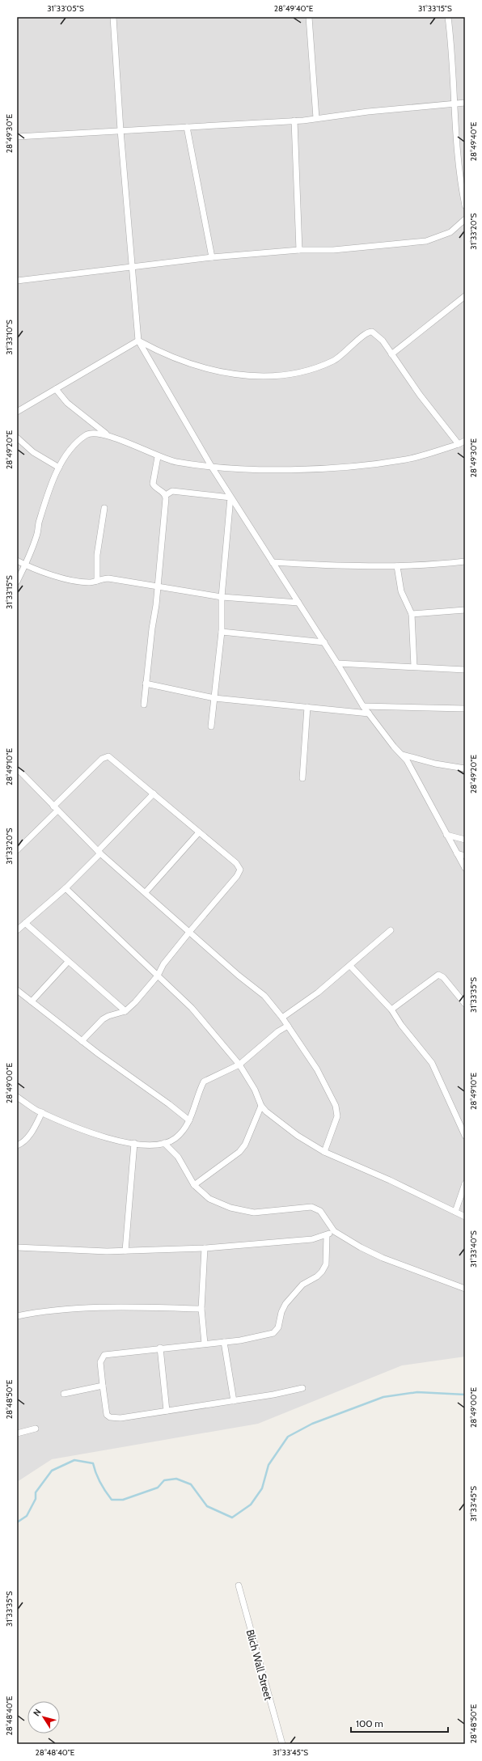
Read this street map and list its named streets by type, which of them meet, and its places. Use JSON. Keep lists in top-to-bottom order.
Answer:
{
  "streets": {
    "street": ["Blich Wall Street"]
  },
  "scale_bar": "100 m",
  "north": "top left",
  "coordinates": [
    "31°33'05\"S",
    "28°49'40\"E",
    "31°33'15\"S",
    "28°49'30\"E",
    "31°33'20\"S",
    "31°33'10\"S",
    "28°49'20\"E",
    "28°49'10\"E",
    "31°33'35\"S",
    "28°49'00\"E",
    "31°33'40\"S",
    "28°48'50\"E",
    "31°33'45\"S",
    "28°48'40\"E"
  ]
}
